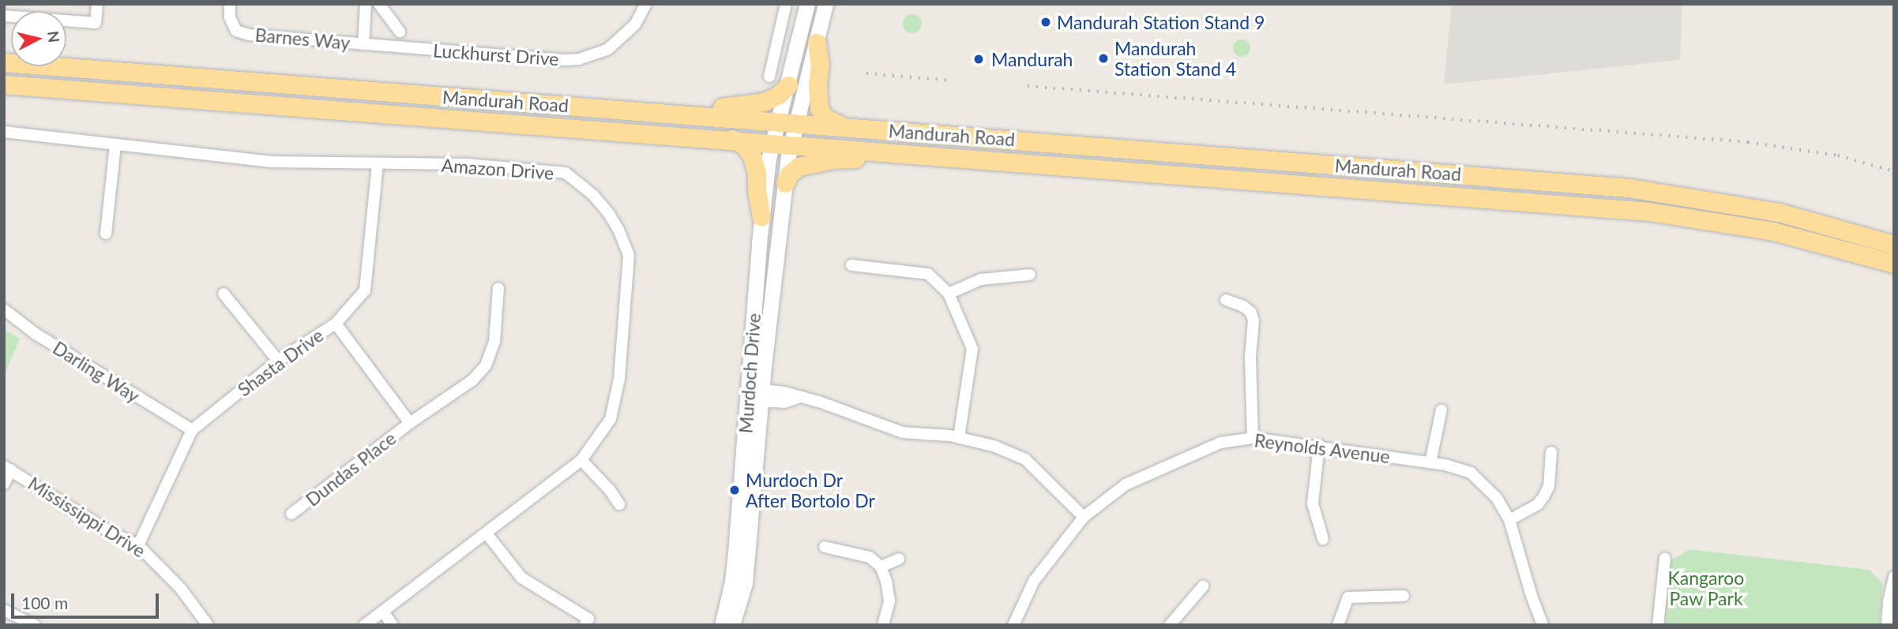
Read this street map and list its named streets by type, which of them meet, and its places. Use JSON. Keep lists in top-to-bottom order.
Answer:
{
  "streets": {
    "highway": ["Mandurah Road"],
    "main road": ["Murdoch Drive"],
    "street": [
      "Barnes Way",
      "Luckhurst Drive",
      "Amazon Drive",
      "Shasta Drive",
      "Darling Way",
      "Reynolds Avenue",
      "Dundas Place",
      "Mississippi Drive"
    ]
  },
  "crossings": [
    ["Barnes Way", "Luckhurst Drive"],
    ["Mandurah Road", "Murdoch Drive"],
    ["Amazon Drive", "Shasta Drive"],
    ["Shasta Drive", "Darling Way"],
    ["Shasta Drive", "Dundas Place"],
    ["Shasta Drive", "Mississippi Drive"]
  ],
  "parks": ["Kangaroo Paw Park"],
  "places": [
    "Mandurah Station Stand 9",
    "Mandurah Station Stand 4",
    "Mandurah",
    "Murdoch Dr After Bortolo Dr"
  ],
  "scale_bar": "100 m",
  "north": "right"
}
